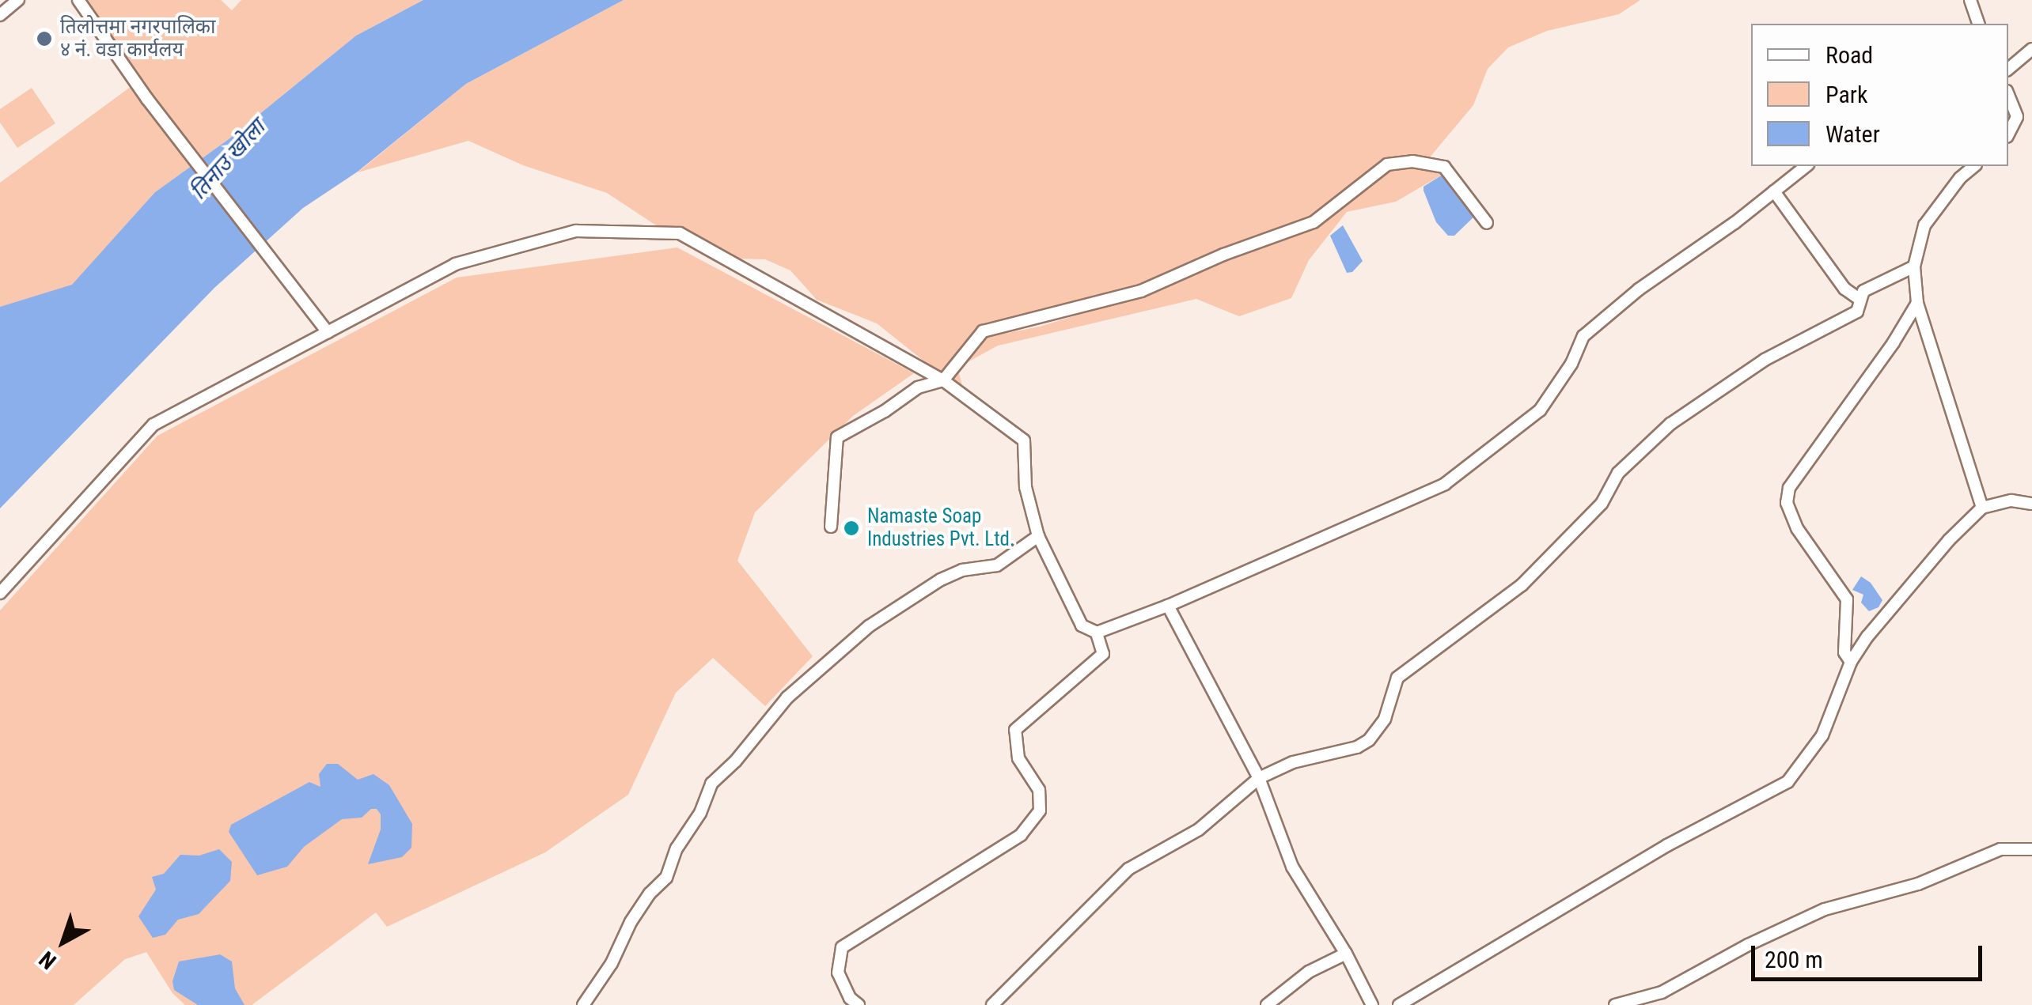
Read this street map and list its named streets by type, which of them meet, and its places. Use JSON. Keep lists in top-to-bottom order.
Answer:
{
  "water": ["तिनाउ खोला"],
  "places": ["तिलोत्तमा नगरपालिका ४ नं. वडा कार्यलय", "Namaste Soap Industries Pvt. Ltd."],
  "legend": ["Road", "Park", "Water"],
  "scale_bar": "200 m",
  "north": "bottom left"
}
